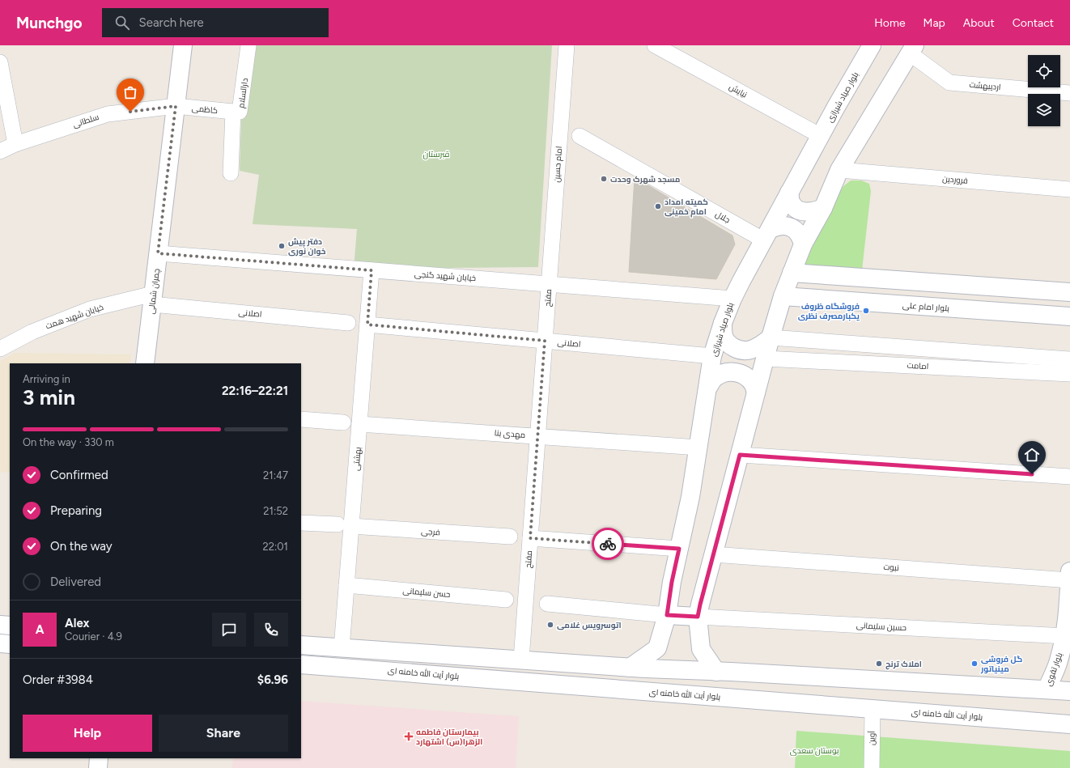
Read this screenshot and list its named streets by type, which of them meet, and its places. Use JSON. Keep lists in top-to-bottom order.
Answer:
{
  "streets": {
    "street": [
      "اردیبهشت",
      "نیایش",
      "دارالسلام",
      "بلوار صیاد شیرازی",
      "کاظمی",
      "سلطانی",
      "امام حسین",
      "فروردین",
      "جلال",
      "خیابان شهید گنجی",
      "چمران شمالی",
      "مفتح",
      "بلوار امام علی",
      "اصلانی",
      "خیابان شهید همت",
      "امامت",
      "مهدی بنا",
      "بهشتی",
      "فرجی",
      "نبوت",
      "حسن سلیمانی",
      "حسین سلیمانی",
      "بلوار تقوی",
      "بلوار آیت الله خامنه ای",
      "آوین"
    ]
  },
  "crossings": [
    ["نیایش", "بلوار صیاد شیرازی"],
    ["دارالسلام", "کاظمی"],
    ["بلوار صیاد شیرازی", "جلال"],
    ["بلوار صیاد شیرازی", "خیابان شهید گنجی"],
    ["بلوار صیاد شیرازی", "اصلانی"],
    ["بلوار صیاد شیرازی", "مهدی بنا"],
    ["کاظمی", "سلطانی"],
    ["کاظمی", "چمران شمالی"],
    ["سلطانی", "چمران شمالی"],
    ["امام حسین", "خیابان شهید گنجی"],
    ["امام حسین", "مفتح"],
    ["خیابان شهید گنجی", "چمران شمالی"],
    ["خیابان شهید گنجی", "مفتح"],
    ["خیابان شهید گنجی", "بهشتی"],
    ["چمران شمالی", "اصلانی"],
    ["چمران شمالی", "خیابان شهید همت"],
    ["مفتح", "اصلانی"],
    ["مفتح", "مهدی بنا"],
    ["اصلانی", "خیابان شهید همت"],
    ["اصلانی", "بهشتی"],
    ["مهدی بنا", "بهشتی"],
    ["بهشتی", "فرجی"],
    ["بهشتی", "حسن سلیمانی"],
    ["نبوت", "بلوار تقوی"],
    ["حسین سلیمانی", "بلوار تقوی"],
    ["بلوار آیت الله خامنه ای", "آوین"]
  ],
  "parks": ["قبرستان", "بوستان سعدی"],
  "places": {
    "other": [
      "مسجد شهرک وحدت",
      "کمیته امداد امام خمینی",
      "دفتر پیش خوان نوری",
      "فروشگاه ظروف یکبارمصرف نظری",
      "اتوسرویس غلامی",
      "املاک ترنج",
      "گل فروشی مینیاتور"
    ],
    "health": ["بیمارستان فاطمه الزهرا(س) اشتهارد"]
  },
  "page": {
    "header": "Munchgo",
    "search": "Search here",
    "nav": [
      "Home",
      "Map",
      "About",
      "Contact"
    ],
    "heading": ["3 min", "Arriving in", "22:16–22:21"],
    "panel": [
      "Alex",
      "Courier · 4.9",
      "Order #3984",
      "$6.96"
    ],
    "bar": "On the way · 330 m",
    "list": [
      ["Confirmed", "21:47"],
      ["Preparing", "21:52"],
      ["On the way", "22:01"],
      "Delivered"
    ],
    "round": "A",
    "buttons": ["Help", "Share"]
  }
}
